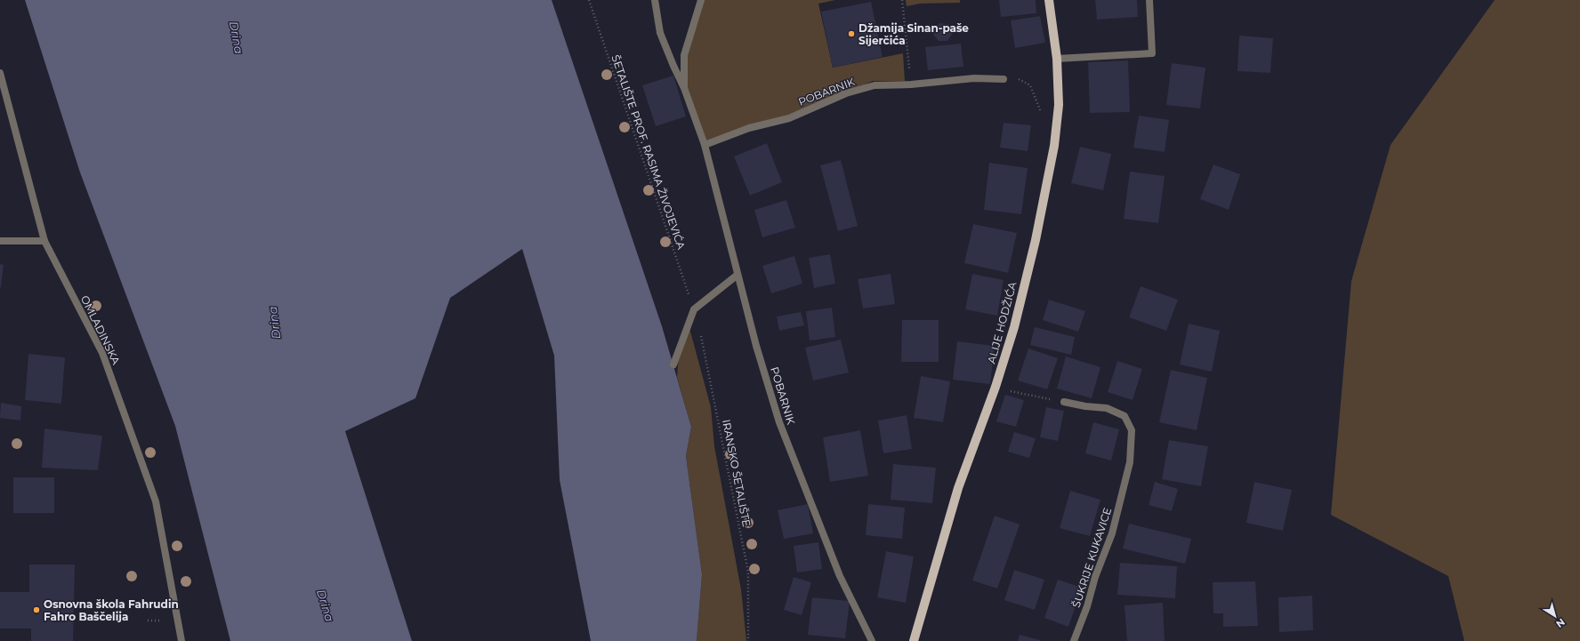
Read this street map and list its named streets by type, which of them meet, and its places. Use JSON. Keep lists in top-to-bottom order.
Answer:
{
  "streets": {
    "main road": ["ALIJE HODŽIĆA"],
    "street": ["POBARNIK", "OMLADINSKA", "ŠUKRIJE KUKAVICE"],
    "path": ["ŠETALIŠTE PROF. RASIMA ŽIVOJEVIĆA", "IRANSKO ŠETALIŠTE"]
  },
  "crossings": [
    ["ŠETALIŠTE PROF. RASIMA ŽIVOJEVIĆA", "IRANSKO ŠETALIŠTE"]
  ],
  "water": ["Drina"],
  "places": ["Džamija Sinan-paše Sijerčića", "Osnovna škola Fahrudin Fahro Baščelija"],
  "north": "bottom right"
}
